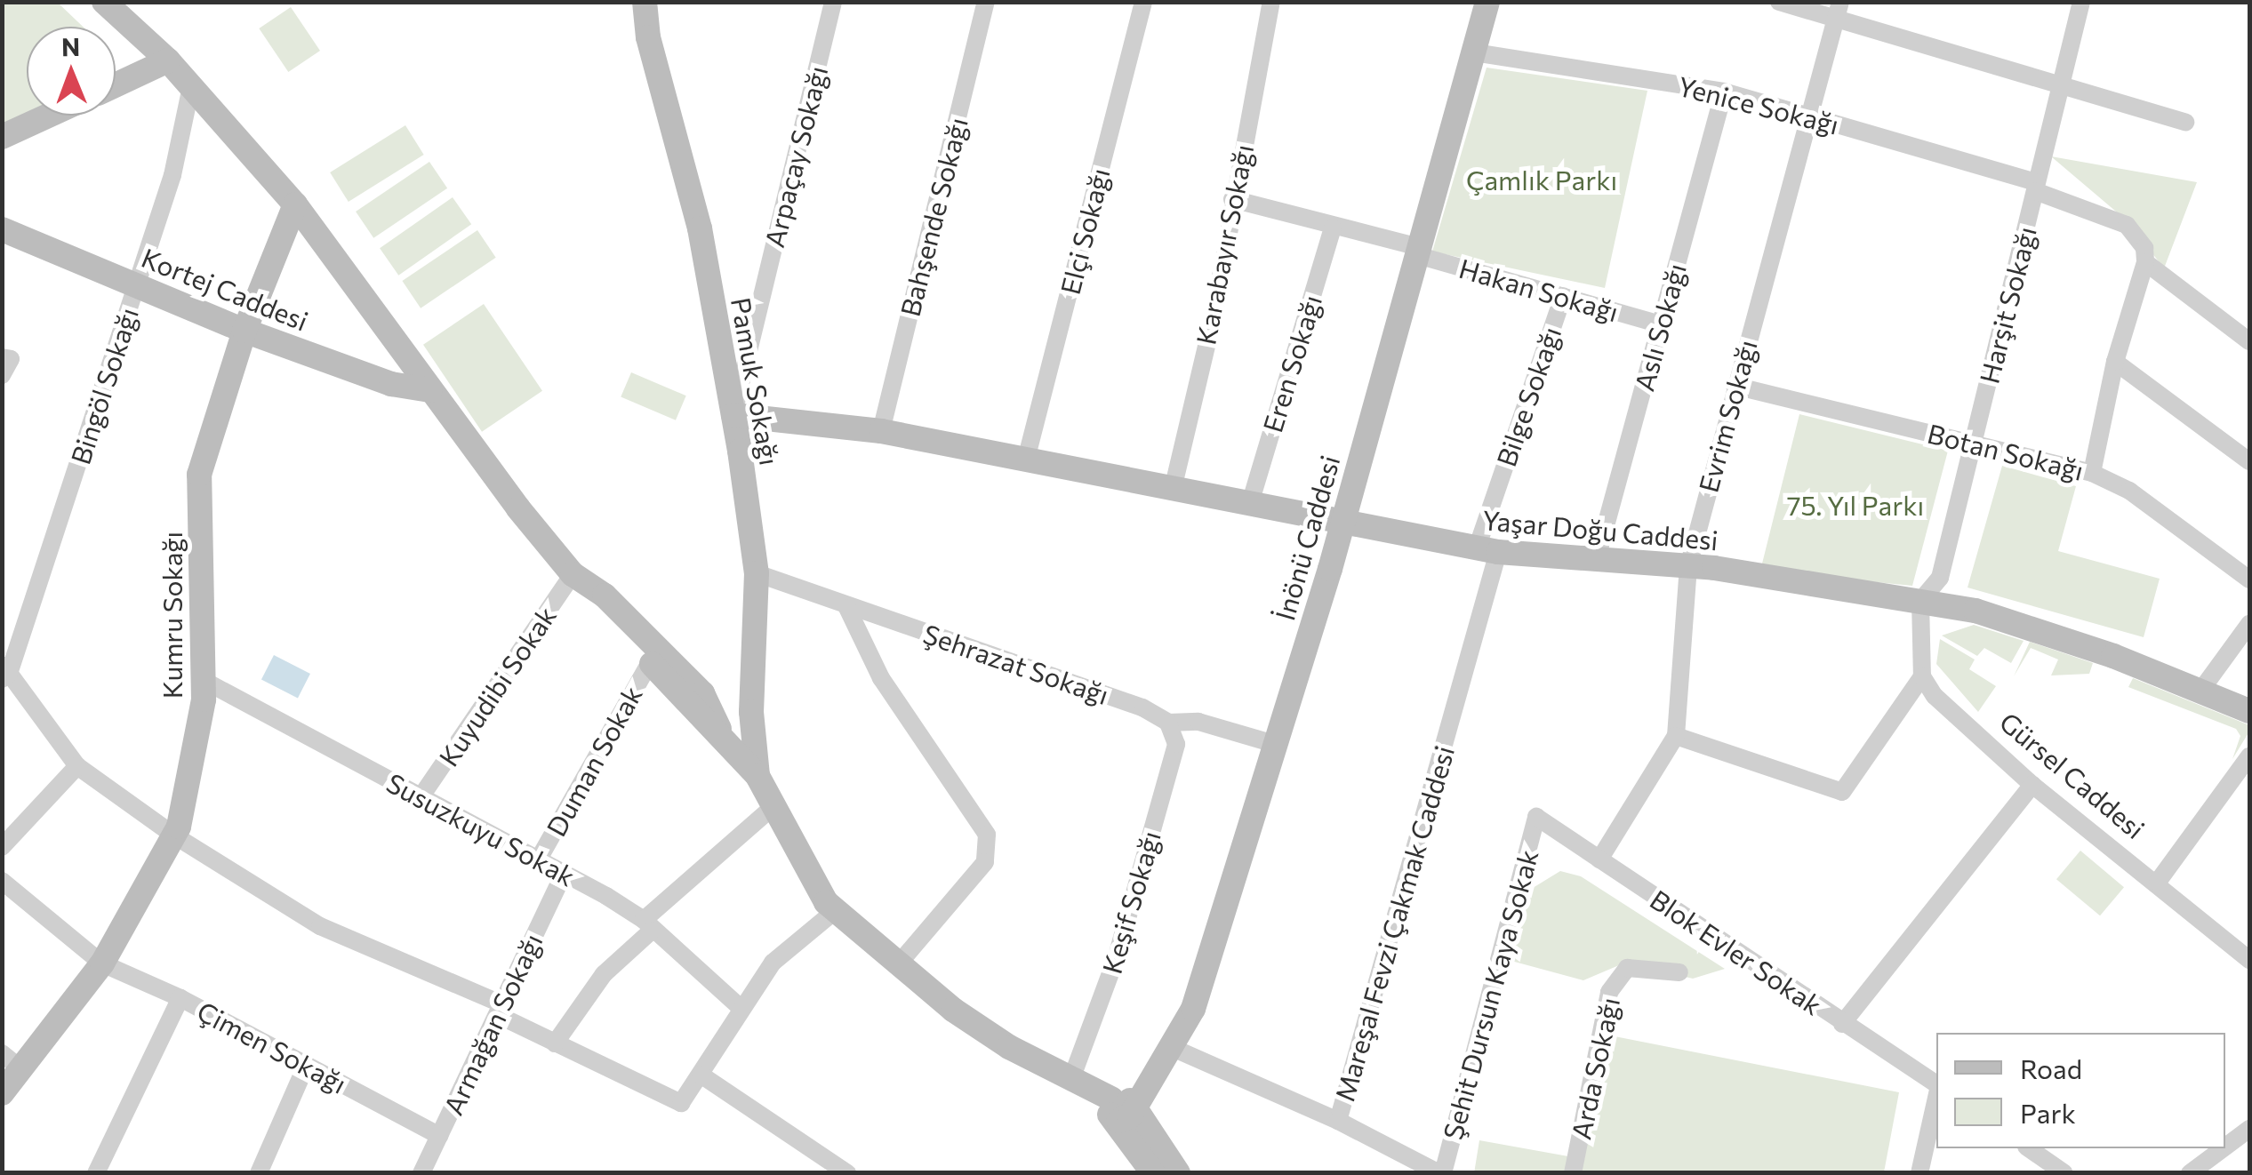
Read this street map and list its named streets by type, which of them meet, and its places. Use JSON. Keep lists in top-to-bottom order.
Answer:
{
  "streets": {
    "street": [
      "Yenice Sokağı",
      "Arpaçay Sokağı",
      "Bahşende Sokağı",
      "Elçi Sokağı",
      "Karabayır Sokağı",
      "Kortej Caddesi",
      "Hakan Sokağı",
      "Harşit Sokağı",
      "Aslı Sokağı",
      "Eren Sokağı",
      "Pamuk Sokağı",
      "Bingöl Sokağı",
      "Bilge Sokağı",
      "Evrim Sokağı",
      "Botan Sokağı",
      "Yaşar Doğu Caddesi",
      "İnönü Caddesi",
      "Kumru Sokağı",
      "Şehrazat Sokağı",
      "Kuyudibi Sokak",
      "Duman Sokak",
      "Gürsel Caddesi",
      "Susuzkuyu Sokak",
      "Keşif Sokağı",
      "Mareşal Fevzi Çakmak Caddesi",
      "Blok Evler Sokak",
      "Şehit Dursun Kaya Sokak",
      "Armağan Sokağı",
      "Çimen Sokağı",
      "Arda Sokağı"
    ]
  },
  "crossings": [
    ["Yenice Sokağı", "Harşit Sokağı"],
    ["Yenice Sokağı", "Aslı Sokağı"],
    ["Yenice Sokağı", "Evrim Sokağı"],
    ["Yenice Sokağı", "İnönü Caddesi"],
    ["Arpaçay Sokağı", "Pamuk Sokağı"],
    ["Bahşende Sokağı", "Yaşar Doğu Caddesi"],
    ["Elçi Sokağı", "Yaşar Doğu Caddesi"],
    ["Karabayır Sokağı", "Hakan Sokağı"],
    ["Karabayır Sokağı", "Yaşar Doğu Caddesi"],
    ["Kortej Caddesi", "Bingöl Sokağı"],
    ["Kortej Caddesi", "Kumru Sokağı"],
    ["Hakan Sokağı", "Aslı Sokağı"],
    ["Hakan Sokağı", "Eren Sokağı"],
    ["Hakan Sokağı", "Bilge Sokağı"],
    ["Hakan Sokağı", "İnönü Caddesi"],
    ["Harşit Sokağı", "Botan Sokağı"],
    ["Harşit Sokağı", "Yaşar Doğu Caddesi"],
    ["Aslı Sokağı", "Yaşar Doğu Caddesi"],
    ["Eren Sokağı", "Yaşar Doğu Caddesi"],
    ["Pamuk Sokağı", "Şehrazat Sokağı"],
    ["Bilge Sokağı", "Yaşar Doğu Caddesi"],
    ["Bilge Sokağı", "Mareşal Fevzi Çakmak Caddesi"],
    ["Evrim Sokağı", "Botan Sokağı"],
    ["Evrim Sokağı", "Yaşar Doğu Caddesi"],
    ["Yaşar Doğu Caddesi", "İnönü Caddesi"],
    ["Yaşar Doğu Caddesi", "Mareşal Fevzi Çakmak Caddesi"],
    ["İnönü Caddesi", "Şehrazat Sokağı"],
    ["İnönü Caddesi", "Mareşal Fevzi Çakmak Caddesi"],
    ["Kumru Sokağı", "Susuzkuyu Sokak"],
    ["Kumru Sokağı", "Çimen Sokağı"],
    ["Şehrazat Sokağı", "Keşif Sokağı"],
    ["Kuyudibi Sokak", "Susuzkuyu Sokak"],
    ["Duman Sokak", "Susuzkuyu Sokak"],
    ["Susuzkuyu Sokak", "Armağan Sokağı"],
    ["Blok Evler Sokak", "Şehit Dursun Kaya Sokak"],
    ["Armağan Sokağı", "Çimen Sokağı"]
  ],
  "parks": ["Çamlık Parkı", "75. Yıl Parkı"],
  "legend": ["Road", "Park"],
  "north": "top"
}
